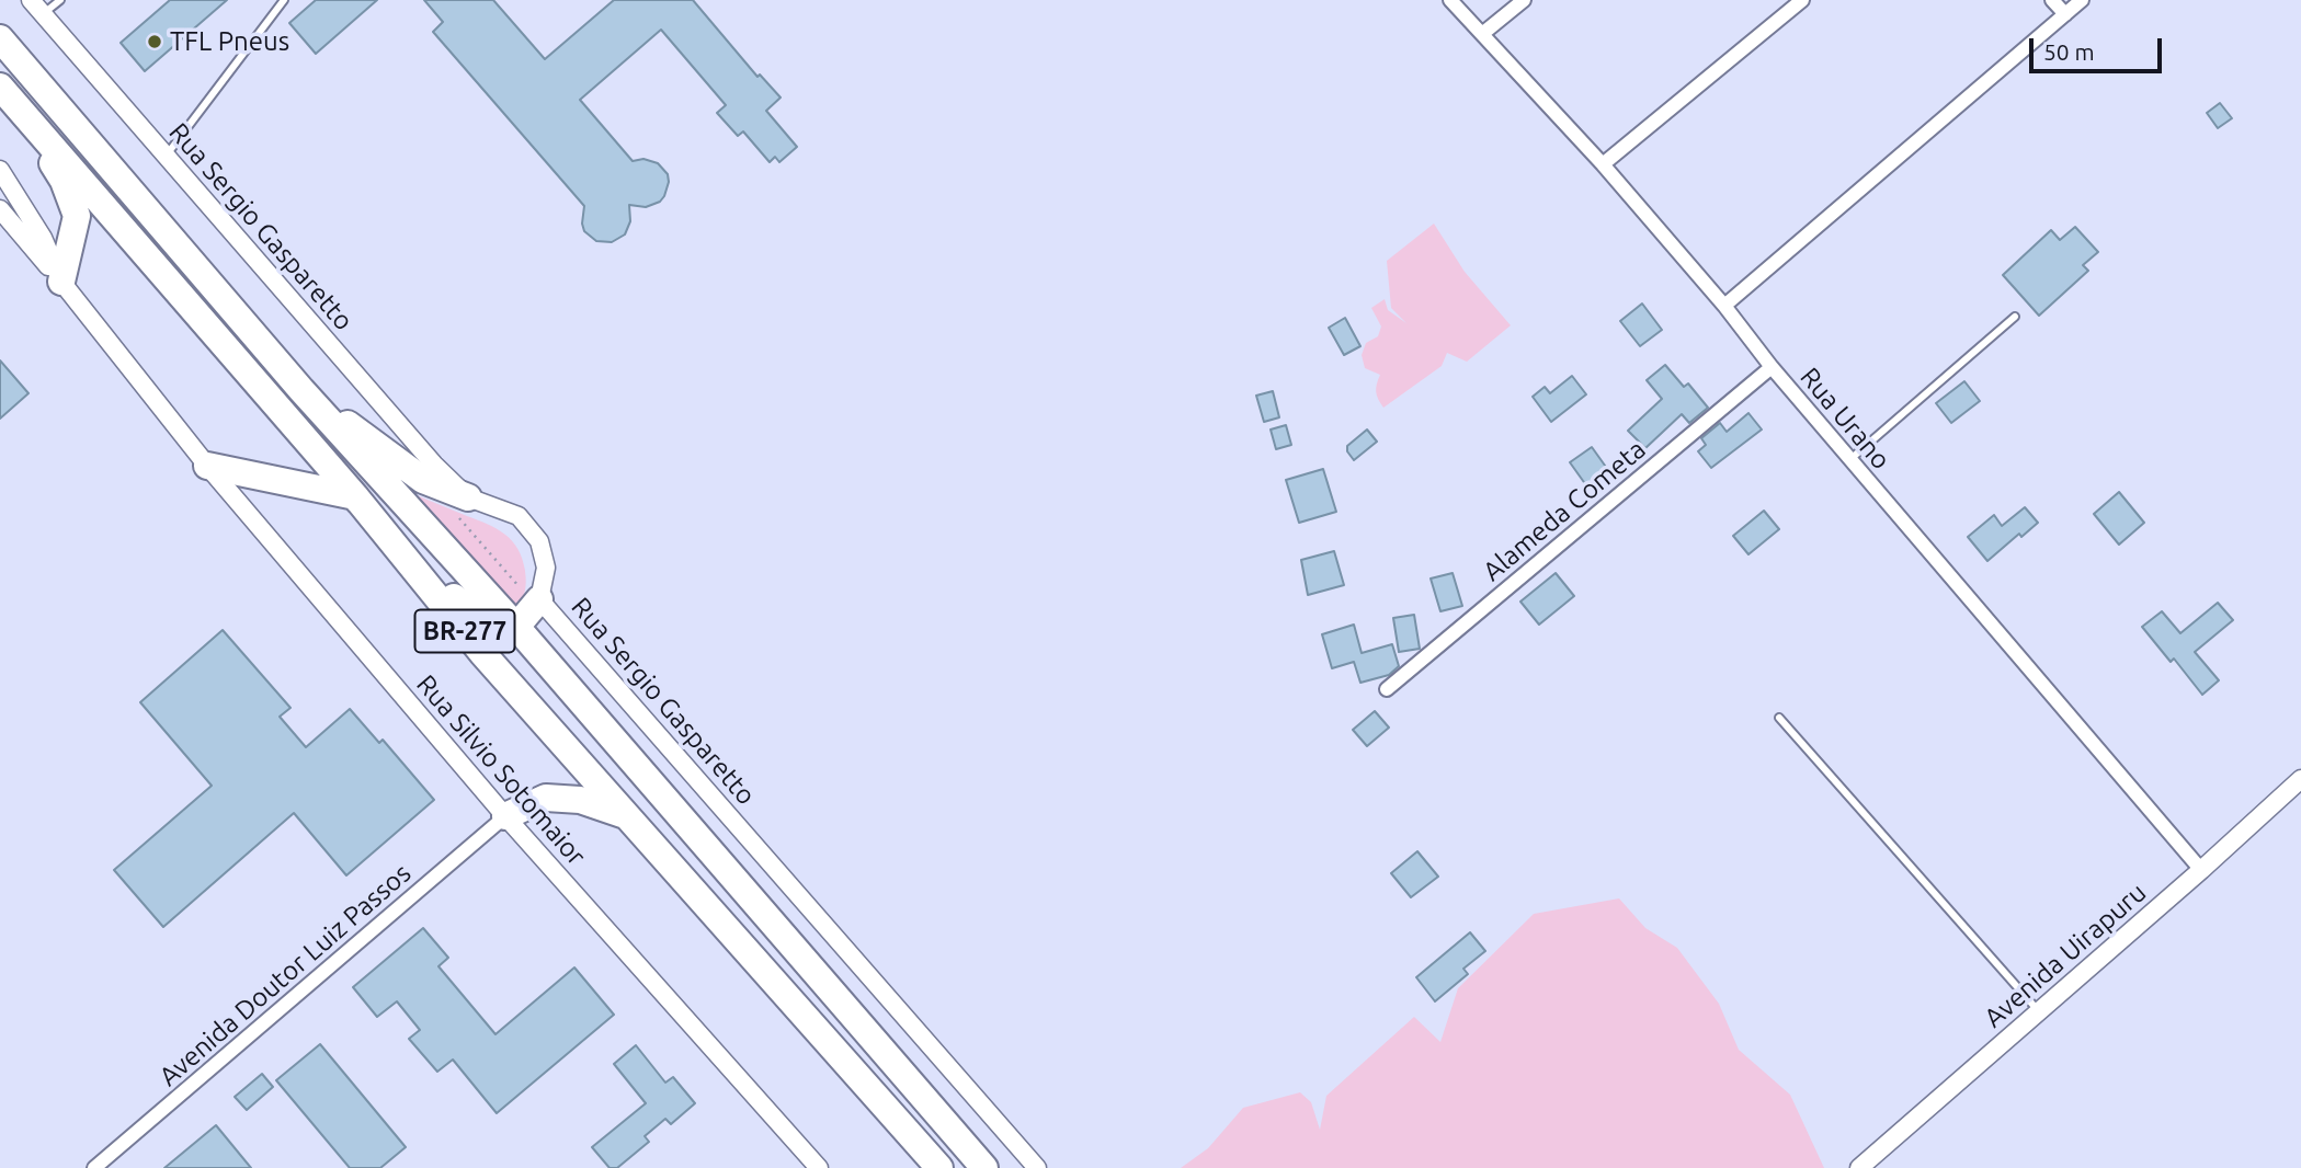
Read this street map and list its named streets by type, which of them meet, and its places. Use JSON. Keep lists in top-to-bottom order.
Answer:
{
  "streets": {
    "highway": ["BR-277"],
    "street": [
      "Rua Sergio Gasparetto",
      "Rua Urano",
      "Alameda Cometa",
      "Rua Silvio Sotomaior",
      "Avenida Uirapuru",
      "Avenida Doutor Luiz Passos"
    ]
  },
  "crossings": [
    ["Rua Urano", "Alameda Cometa"],
    ["Rua Urano", "Avenida Uirapuru"],
    ["Rua Silvio Sotomaior", "Avenida Doutor Luiz Passos"]
  ],
  "places": ["TFL Pneus"],
  "scale_bar": "50 m"
}
